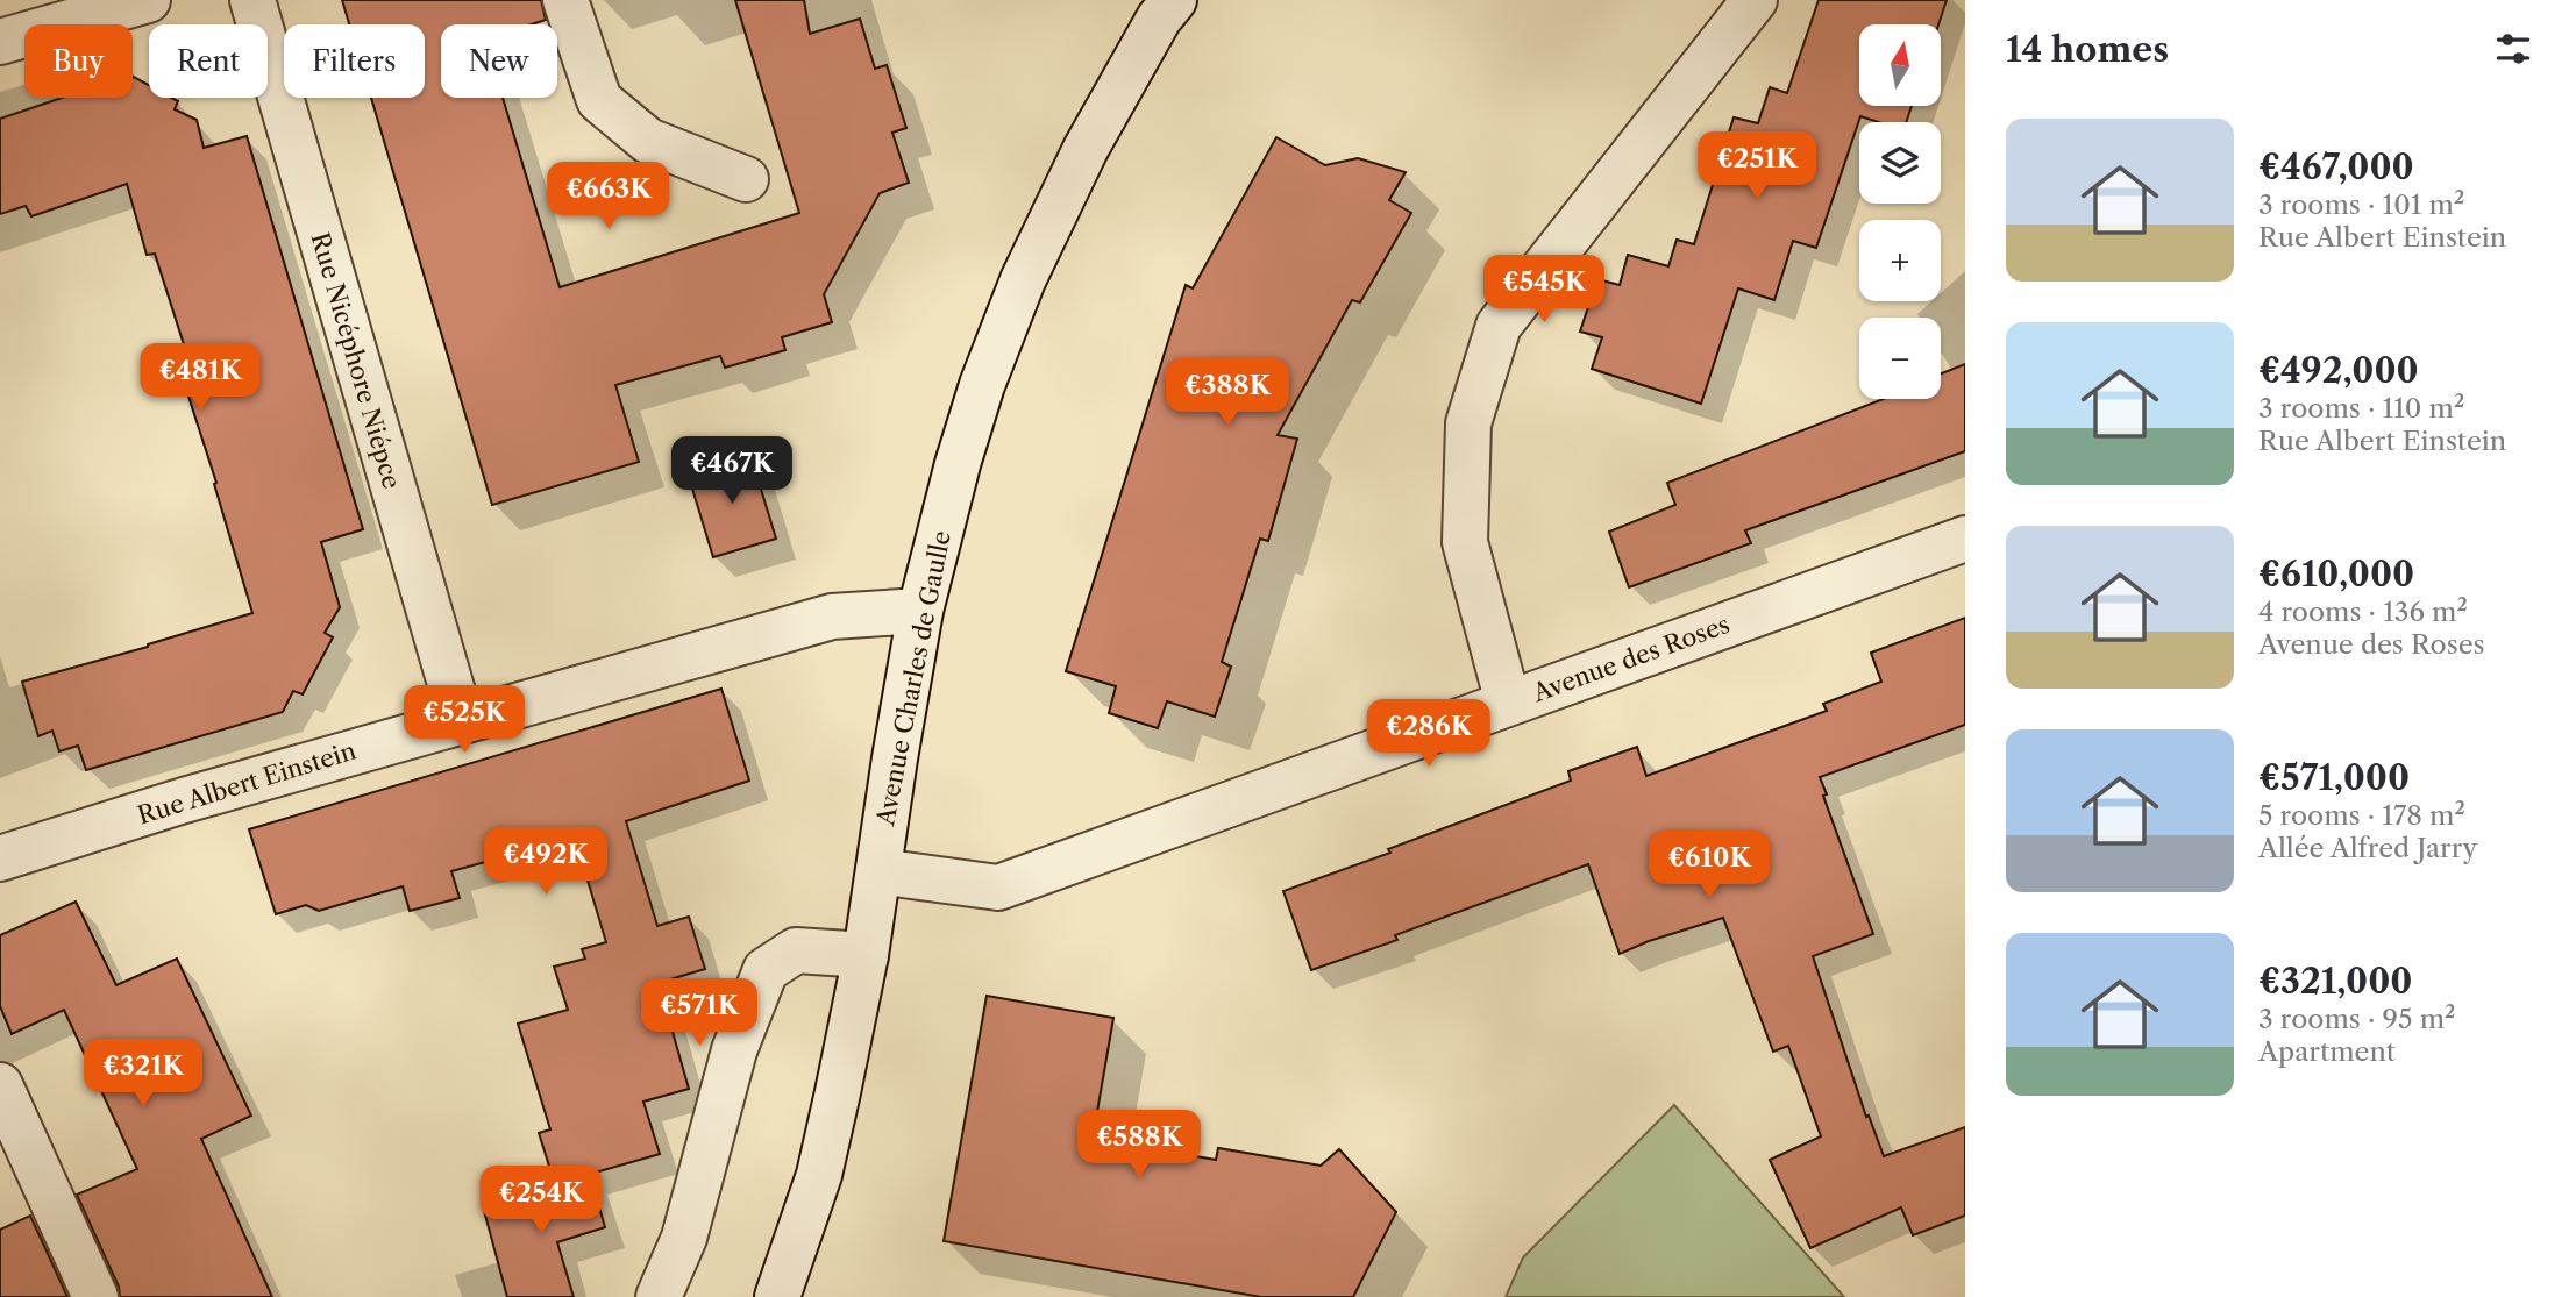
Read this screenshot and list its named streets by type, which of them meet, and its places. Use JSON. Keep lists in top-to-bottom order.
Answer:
{
  "streets": {
    "street": [
      "Rue Nicéphore Niépce",
      "Avenue des Roses",
      "Avenue Charles de Gaulle",
      "Rue Albert Einstein"
    ]
  },
  "crossings": [
    ["Rue Nicéphore Niépce", "Rue Albert Einstein"],
    ["Avenue des Roses", "Avenue Charles de Gaulle"],
    ["Avenue Charles de Gaulle", "Rue Albert Einstein"]
  ],
  "north": "top",
  "page": {
    "heading": "14 homes",
    "map_buttons": ["+", "−"],
    "chip": [
      "Buy",
      "Rent",
      "Filters",
      "New"
    ],
    "list": [
      {
        "name": "€467,000",
        "note": "3 rooms · 101 m² · Rue Albert Einstein"
      },
      {
        "name": "€492,000",
        "note": "3 rooms · 110 m² · Rue Albert Einstein"
      },
      {
        "name": "€610,000",
        "note": "4 rooms · 136 m² · Avenue des Roses"
      },
      {
        "name": "€571,000",
        "note": "5 rooms · 178 m² · Allée Alfred Jarry"
      },
      {
        "name": "€321,000",
        "note": "3 rooms · 95 m² · Apartment"
      }
    ],
    "price": [
      "€251K",
      "€663K",
      "€545K",
      "€481K",
      "€388K",
      "€467K",
      "€525K",
      "€286K",
      "€492K",
      "€610K",
      "€571K",
      "€321K",
      "€588K",
      "€254K"
    ]
  }
}
